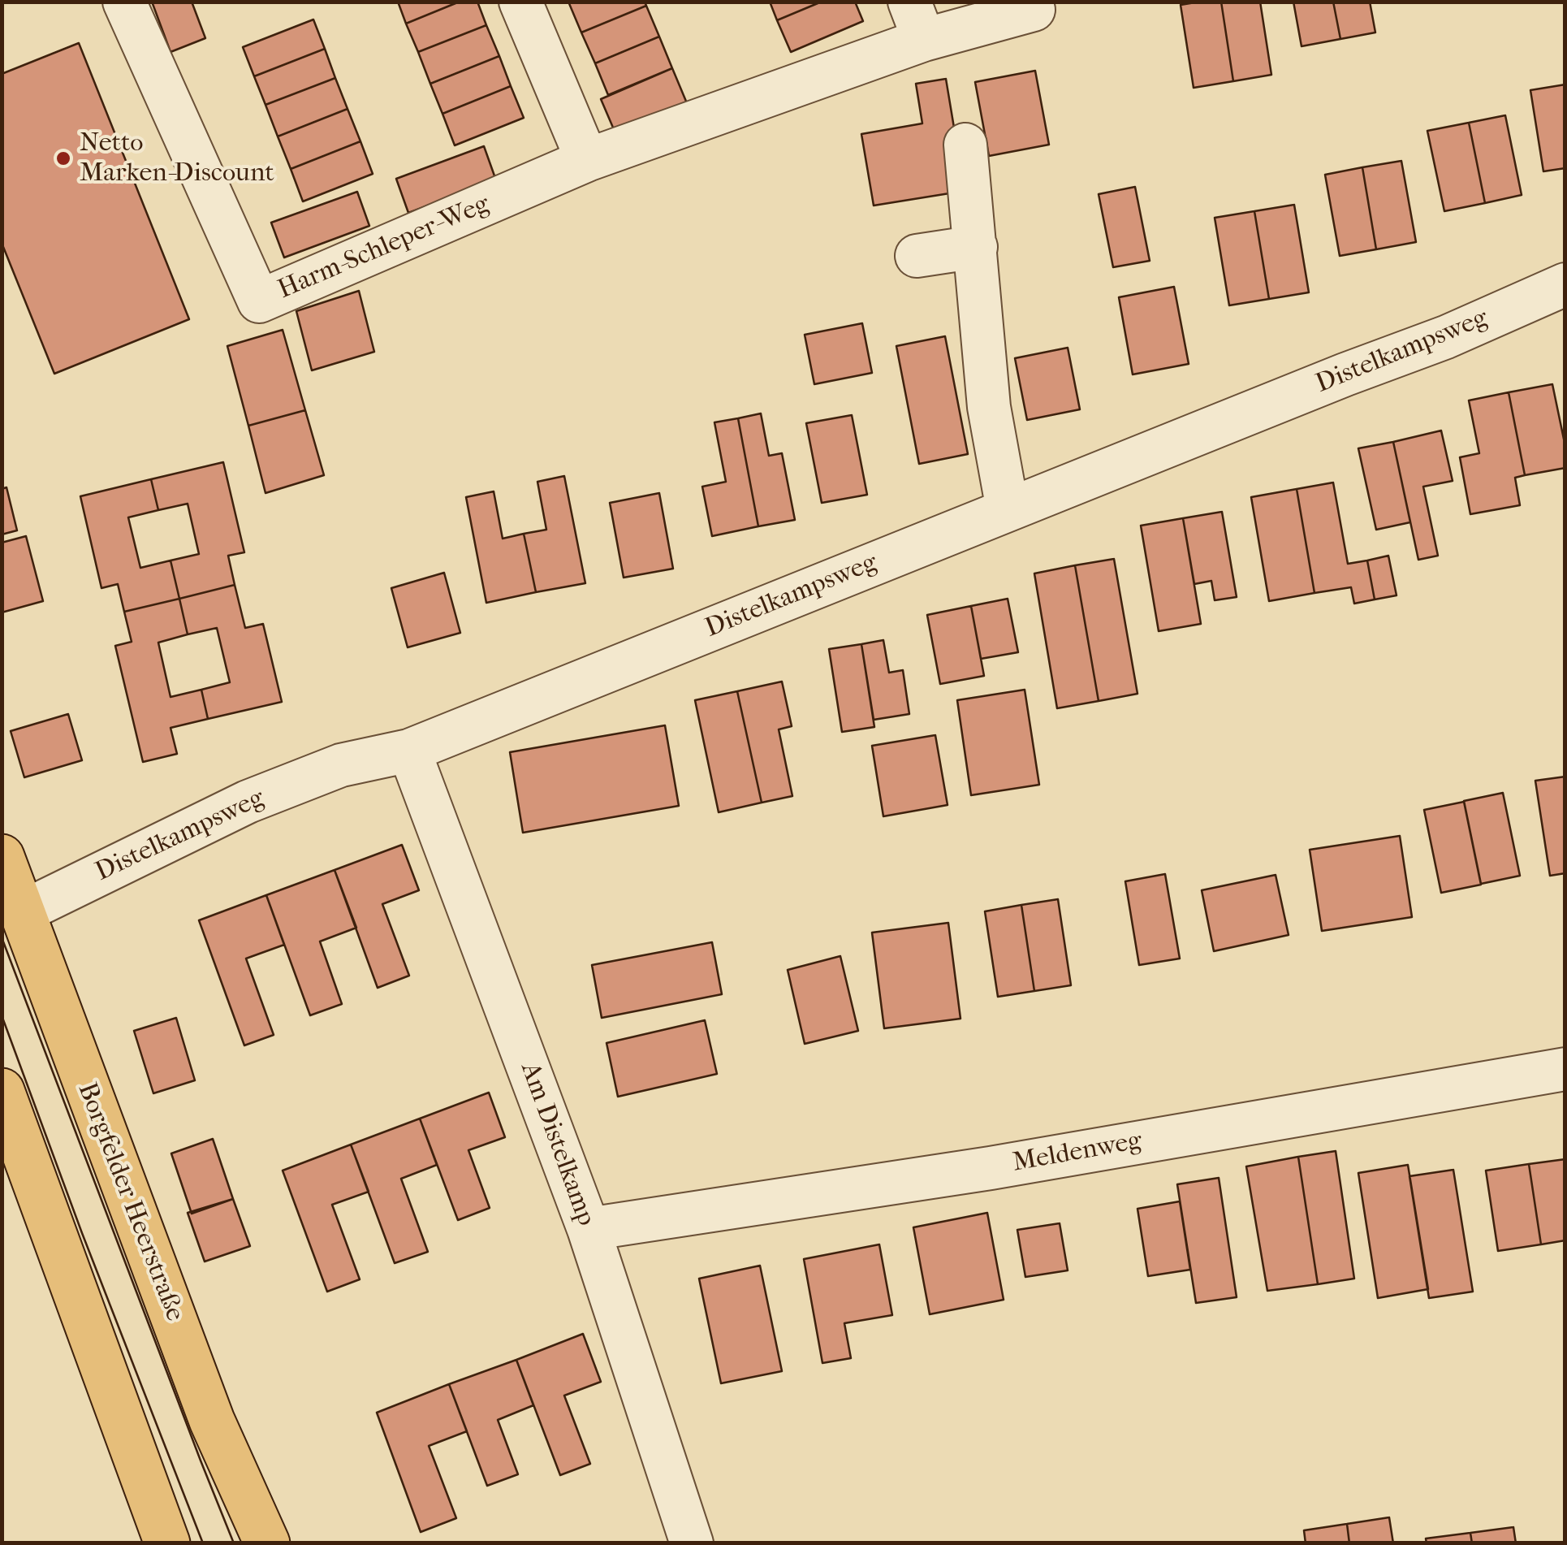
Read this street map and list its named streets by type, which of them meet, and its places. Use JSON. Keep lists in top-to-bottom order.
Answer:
{
  "streets": {
    "main road": ["Borgfelder Heerstraße"],
    "street": [
      "Harm-Schleper-Weg",
      "Distelkampsweg",
      "Am Distelkamp",
      "Meldenweg"
    ]
  },
  "crossings": [
    ["Distelkampsweg", "Am Distelkamp"],
    ["Distelkampsweg", "Borgfelder Heerstraße"],
    ["Am Distelkamp", "Meldenweg"]
  ],
  "places": ["Netto Marken-Discount"]
}
